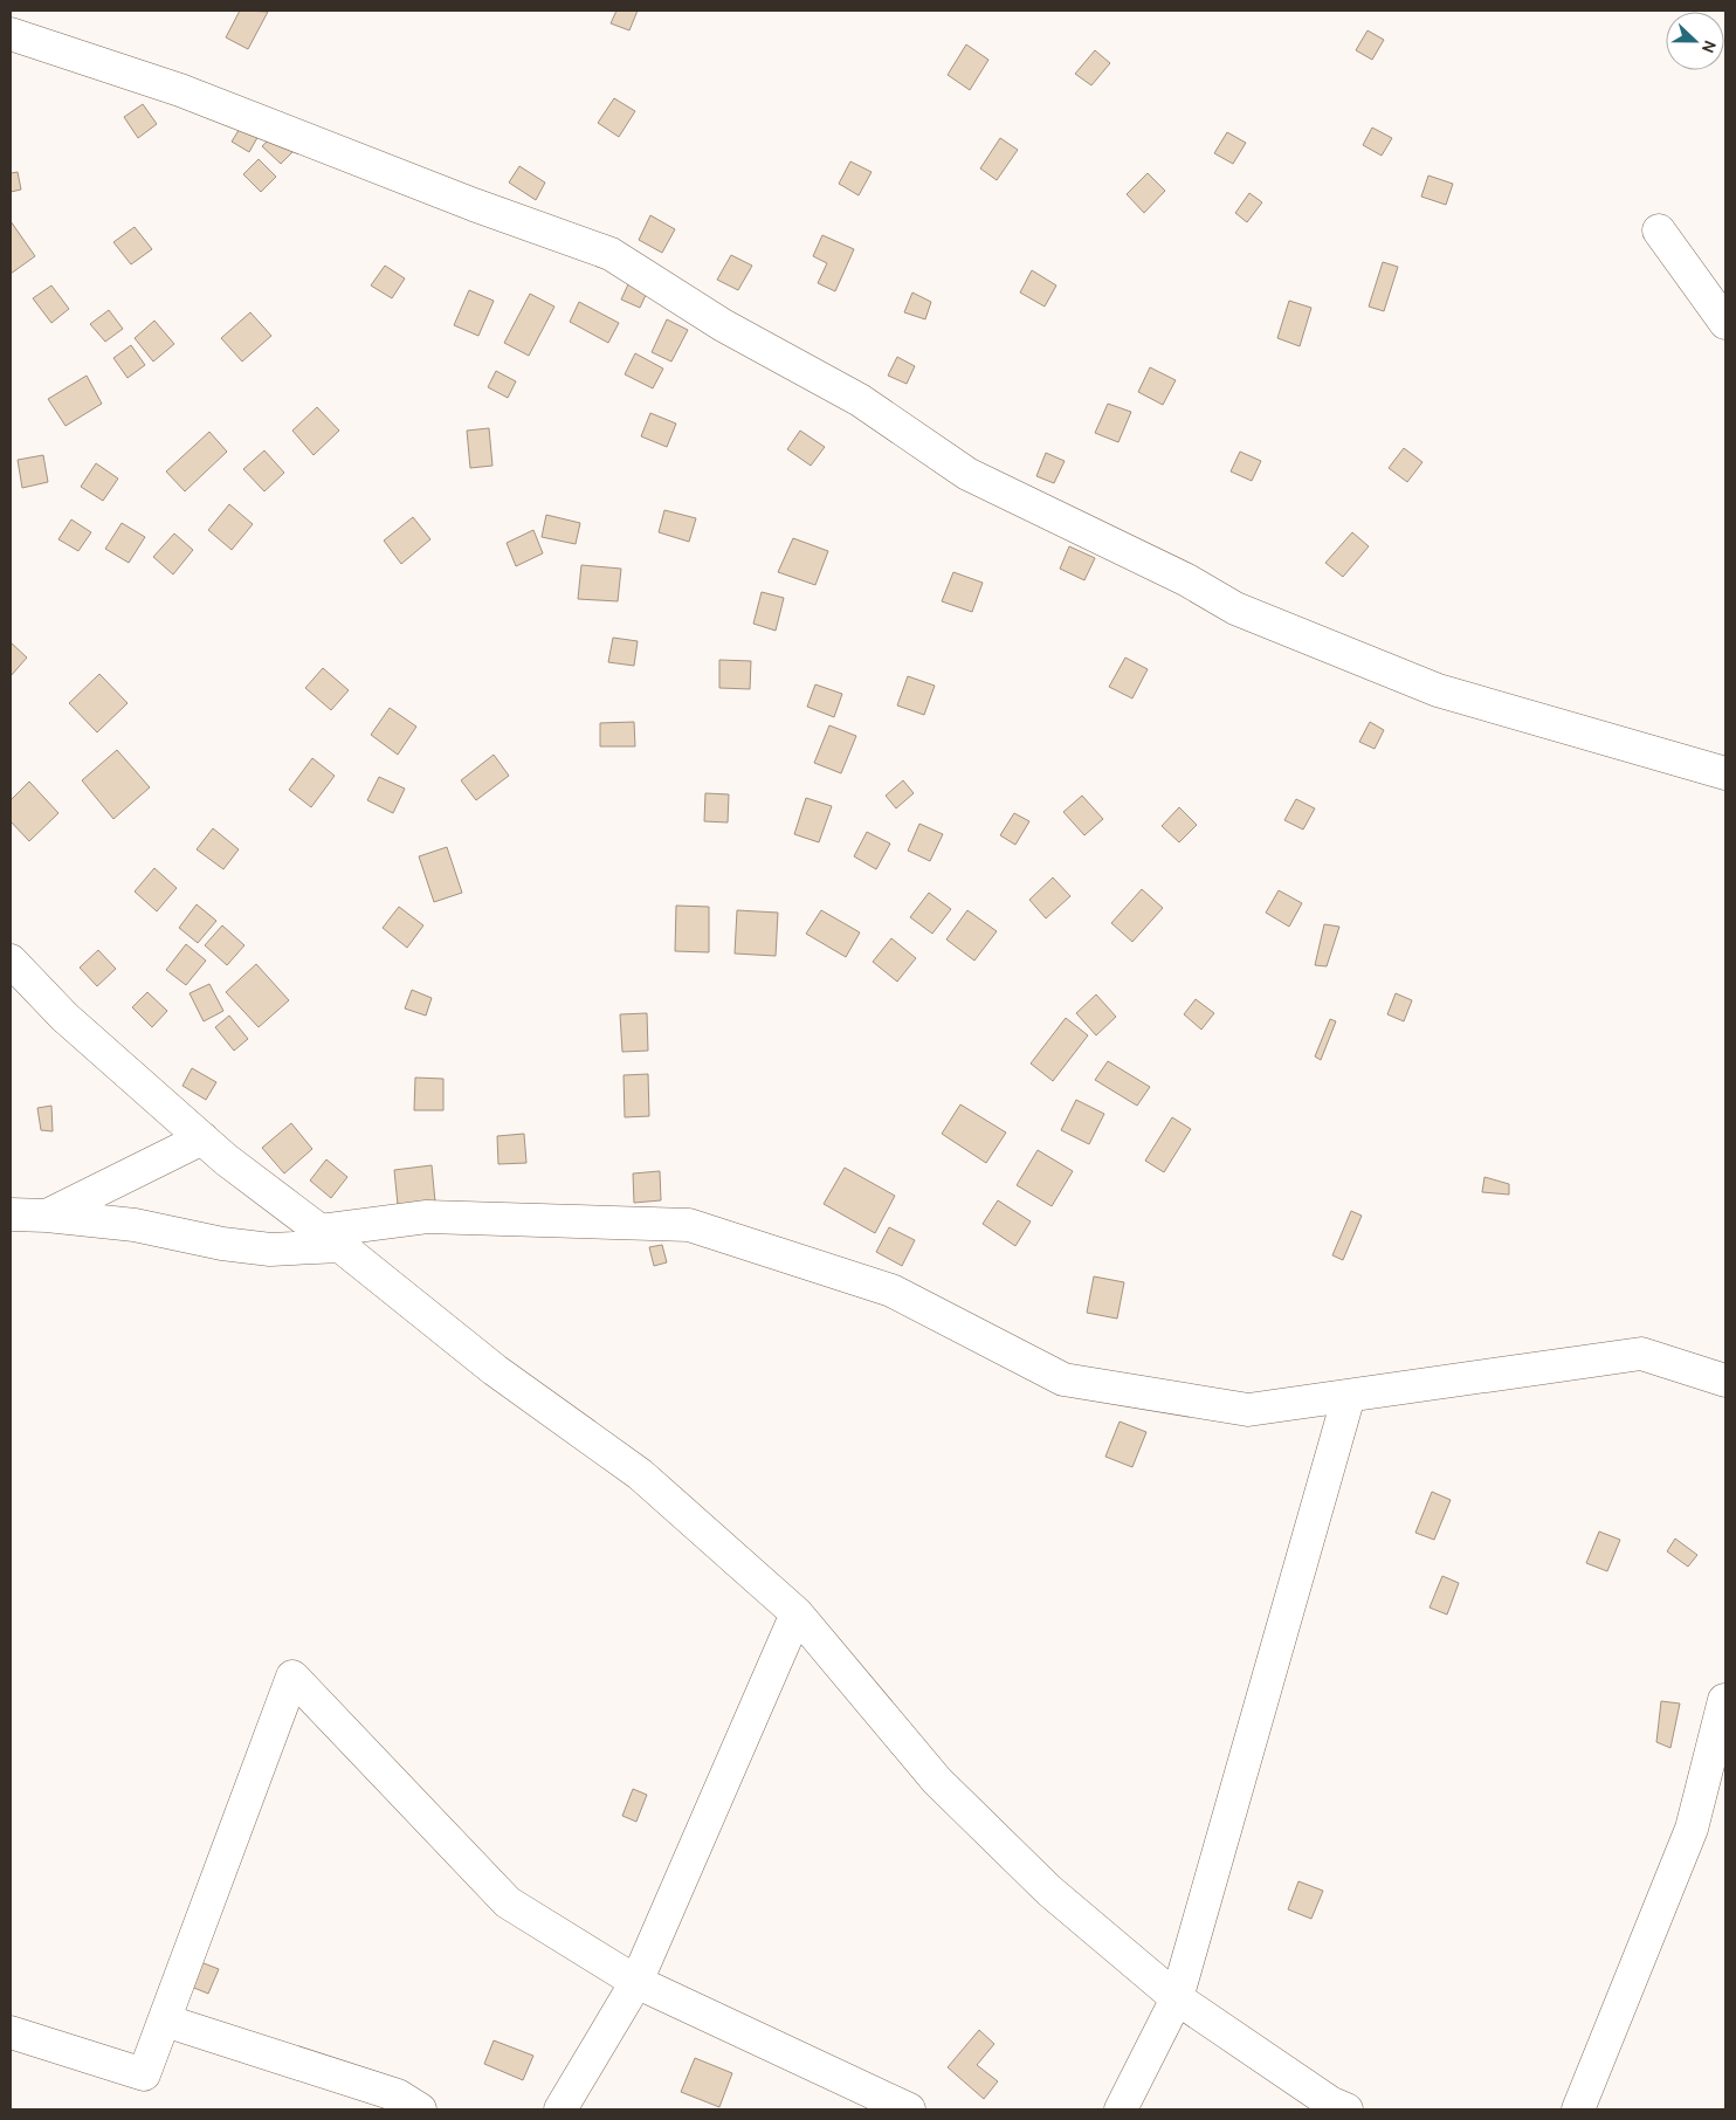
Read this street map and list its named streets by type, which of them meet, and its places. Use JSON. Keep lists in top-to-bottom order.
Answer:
{
  "north": "right"
}
